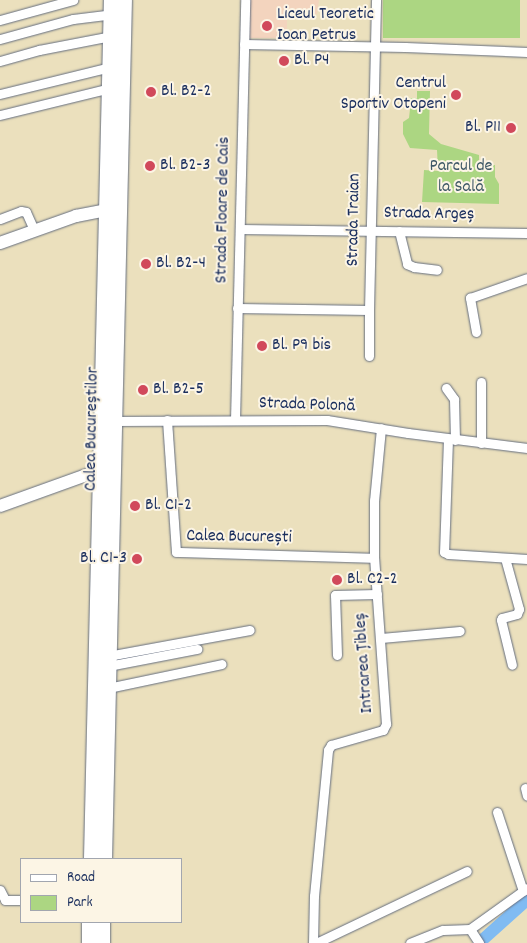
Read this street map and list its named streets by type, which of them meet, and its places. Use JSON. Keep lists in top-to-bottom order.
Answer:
{
  "streets": {
    "highway": ["Calea Bucureștilor"],
    "street": [
      "Strada Floare de Cais",
      "Strada Argeș",
      "Strada Traian",
      "Strada Polonă",
      "Calea București",
      "Intrarea Țibleș"
    ]
  },
  "crossings": [
    ["Strada Floare de Cais", "Strada Argeș"],
    ["Strada Floare de Cais", "Strada Polonă"],
    ["Strada Argeș", "Strada Traian"],
    ["Strada Polonă", "Calea Bucureștilor"],
    ["Strada Polonă", "Calea București"],
    ["Strada Polonă", "Intrarea Țibleș"],
    ["Calea București", "Intrarea Țibleș"]
  ],
  "parks": ["Parcul de la Sală"],
  "places": [
    "Liceul Teoretic Ioan Petrus",
    "Bl. P4",
    "Bl. B2-2",
    "Centrul Sportiv Otopeni",
    "Bl. P11",
    "Bl. B2-3",
    "Bl. B2-4",
    "Bl. P9 bis",
    "Bl. B2-5",
    "Bl. C1-2",
    "Bl. C1-3",
    "Bl. C2-2"
  ],
  "legend": ["Road", "Park"]
}
